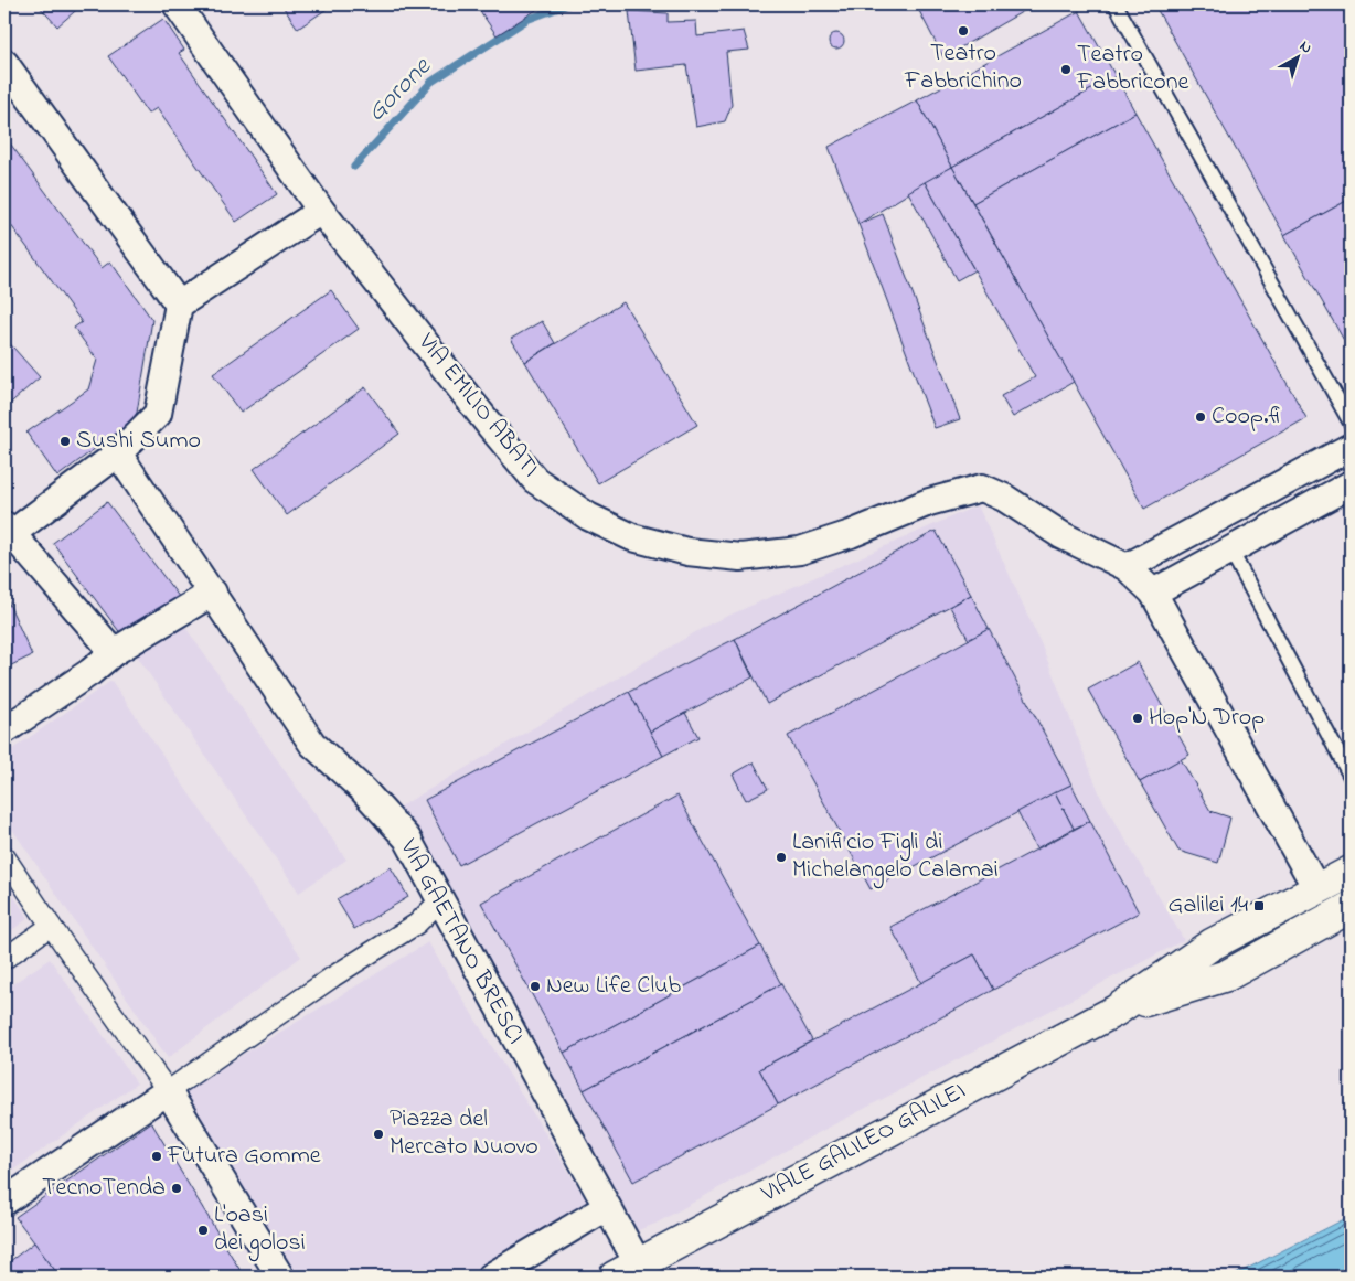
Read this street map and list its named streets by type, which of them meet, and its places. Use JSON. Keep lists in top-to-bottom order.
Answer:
{
  "streets": {
    "street": ["VIA EMILIO ABATI", "VIA GAETANO BRESCI", "VIALE GALILEO GALILEI"]
  },
  "crossings": [
    ["VIA GAETANO BRESCI", "VIALE GALILEO GALILEI"]
  ],
  "water": ["Gorone"],
  "places": {
    "other": [
      "Teatro Fabbrichino",
      "Teatro Fabbricone",
      "Coop.fi",
      "Sushi Sumo",
      "Hop'N Drop",
      "Lanificio Figli di Michelangelo Calamai",
      "New Life Club",
      "Piazza del Mercato Nuovo",
      "Futura Gomme",
      "TecnoTenda",
      "L'oasi dei golosi"
    ],
    "transit": ["Galilei 14"]
  },
  "north": "top right"
}
